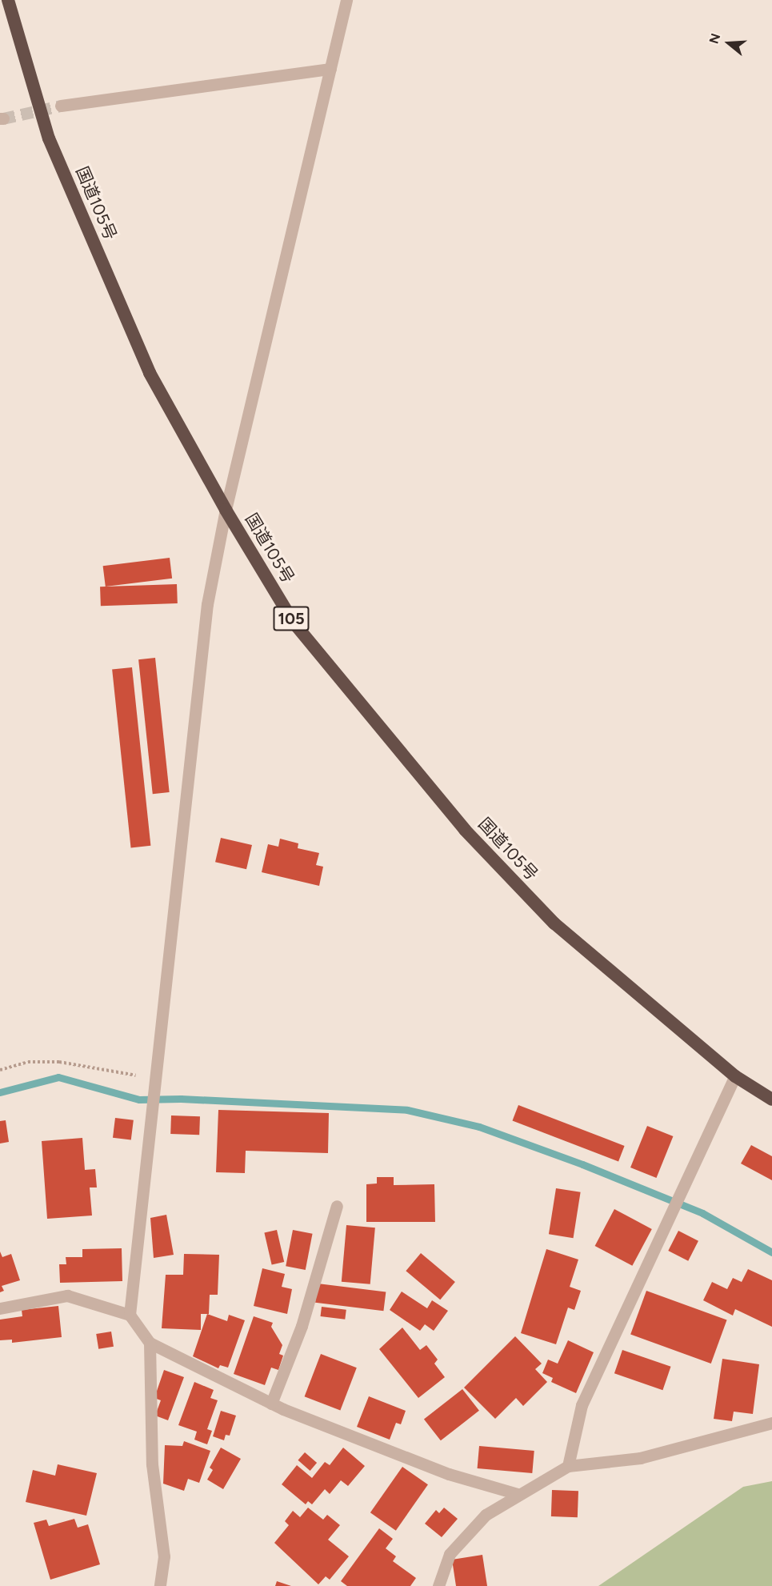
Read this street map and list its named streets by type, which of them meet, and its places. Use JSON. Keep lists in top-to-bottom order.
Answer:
{
  "streets": {
    "highway": ["国道105号", "105"]
  },
  "north": "left"
}
